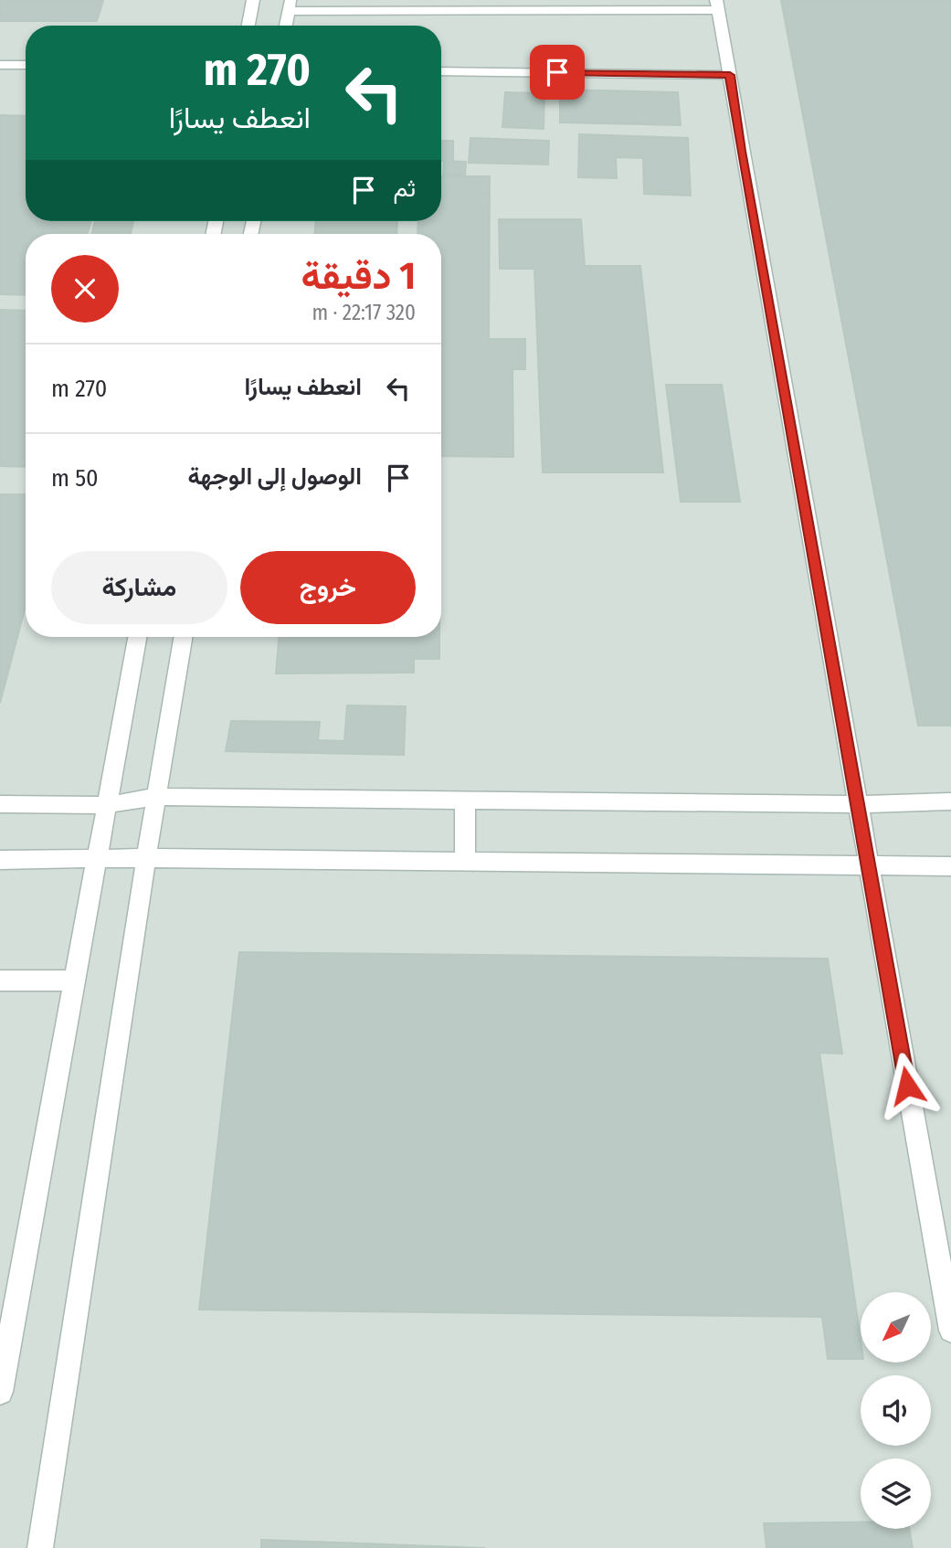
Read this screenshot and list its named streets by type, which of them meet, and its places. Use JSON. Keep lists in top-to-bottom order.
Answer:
{
  "north": "bottom left",
  "page": {
    "turn": ["270 m", "انعطف يسارًا"],
    "then": "ثم",
    "heading": ["1 دقيقة", "320 m · 22:17"],
    "list": [
      {
        "name": "انعطف يسارًا",
        "value": "270 m"
      },
      {
        "name": "الوصول إلى الوجهة",
        "value": "50 m"
      }
    ],
    "buttons": ["خروج", "مشاركة"]
  }
}
